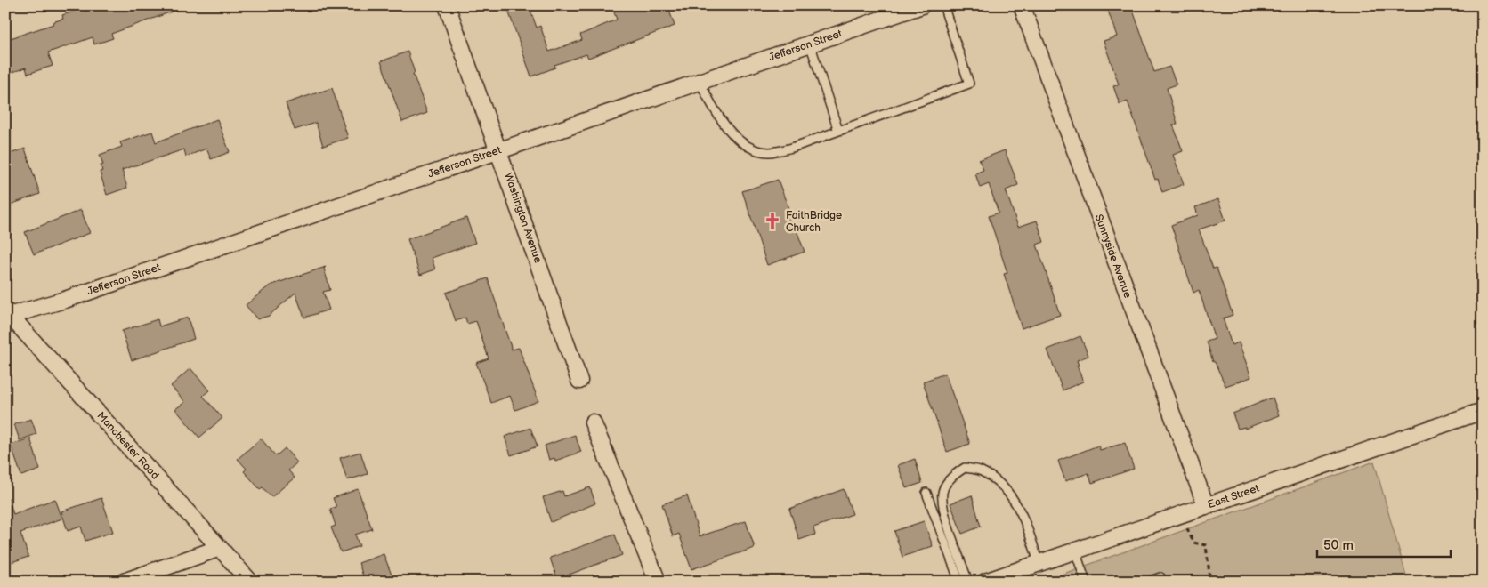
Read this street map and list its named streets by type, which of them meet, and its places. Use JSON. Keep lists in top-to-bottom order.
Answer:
{
  "streets": {
    "street": [
      "Jefferson Street",
      "Washington Avenue",
      "Sunnyside Avenue",
      "Manchester Road",
      "East Street"
    ]
  },
  "crossings": [
    ["Jefferson Street", "Washington Avenue"],
    ["Jefferson Street", "Manchester Road"],
    ["Sunnyside Avenue", "East Street"]
  ],
  "places": {
    "church": ["FaithBridge Church"]
  },
  "scale_bar": "50 m"
}
